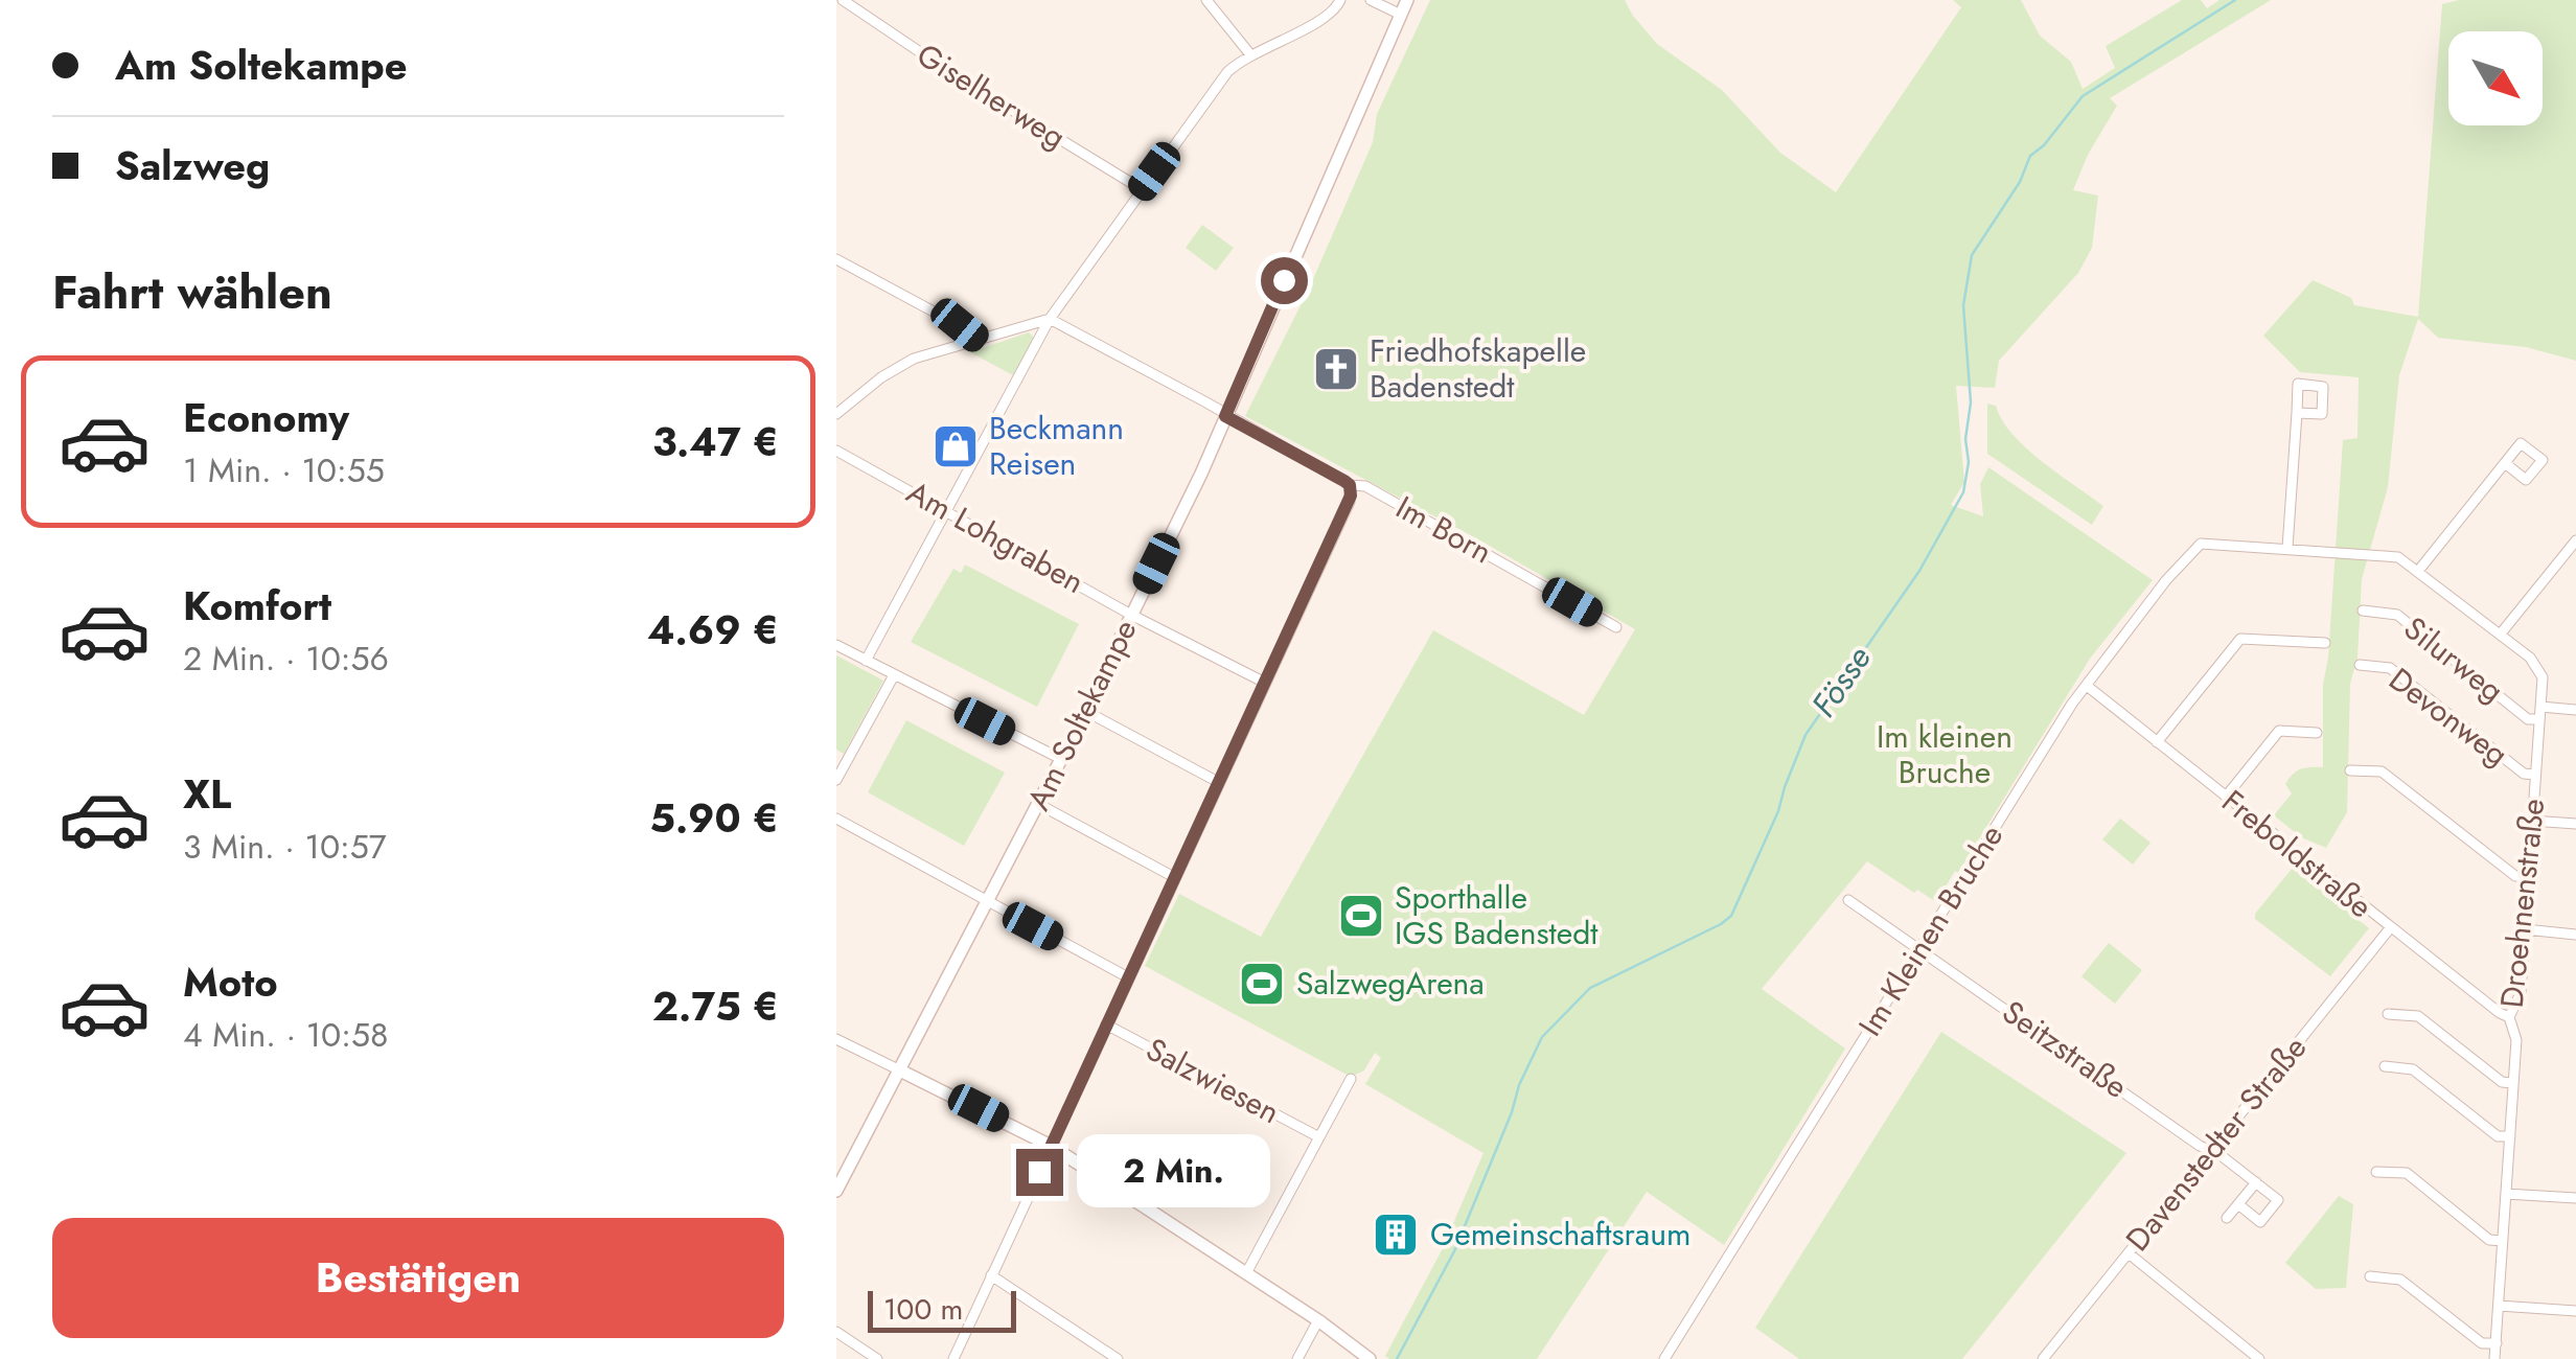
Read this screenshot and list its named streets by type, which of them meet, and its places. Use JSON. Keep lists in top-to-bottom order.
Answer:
{
  "streets": {
    "street": [
      "Giselherweg",
      "Im Born",
      "Am Lohgraben",
      "Silurweg",
      "Am Soltekampe",
      "Devonweg",
      "Freboldstraße",
      "Droehnenstraße",
      "Im Kleinen Bruche",
      "Seitzstraße",
      "Salzwiesen",
      "Davenstedter Straße"
    ]
  },
  "crossings": [
    ["Im Born", "Am Soltekampe"],
    ["Am Lohgraben", "Am Soltekampe"],
    ["Silurweg", "Droehnenstraße"],
    ["Devonweg", "Droehnenstraße"],
    ["Freboldstraße", "Droehnenstraße"],
    ["Freboldstraße", "Im Kleinen Bruche"],
    ["Freboldstraße", "Davenstedter Straße"],
    ["Droehnenstraße", "Im Kleinen Bruche"],
    ["Im Kleinen Bruche", "Seitzstraße"],
    ["Seitzstraße", "Davenstedter Straße"]
  ],
  "water": ["Fösse"],
  "parks": ["Im kleinen Bruche"],
  "places": {
    "church": ["Friedhofskapelle Badenstedt"],
    "shop": ["Beckmann Reisen"],
    "sports": ["Sporthalle IGS Badenstedt", "SalzwegArena"],
    "building": ["Gemeinschaftsraum"]
  },
  "scale_bar": "100 m",
  "north": "bottom right",
  "page": {
    "banner": ["Am Soltekampe", "Salzweg"],
    "heading": "Fahrt wählen",
    "list": [
      {
        "name": "Economy",
        "note": "1 Min. · 10:55",
        "value": "3.47 €"
      },
      {
        "name": "Komfort",
        "note": "2 Min. · 10:56",
        "value": "4.69 €"
      },
      {
        "name": "XL",
        "note": "3 Min. · 10:57",
        "value": "5.90 €"
      },
      {
        "name": "Moto",
        "note": "4 Min. · 10:58",
        "value": "2.75 €"
      }
    ],
    "bubble": "2 Min.",
    "buttons": "Bestätigen",
    "scale": "100 m"
  }
}
